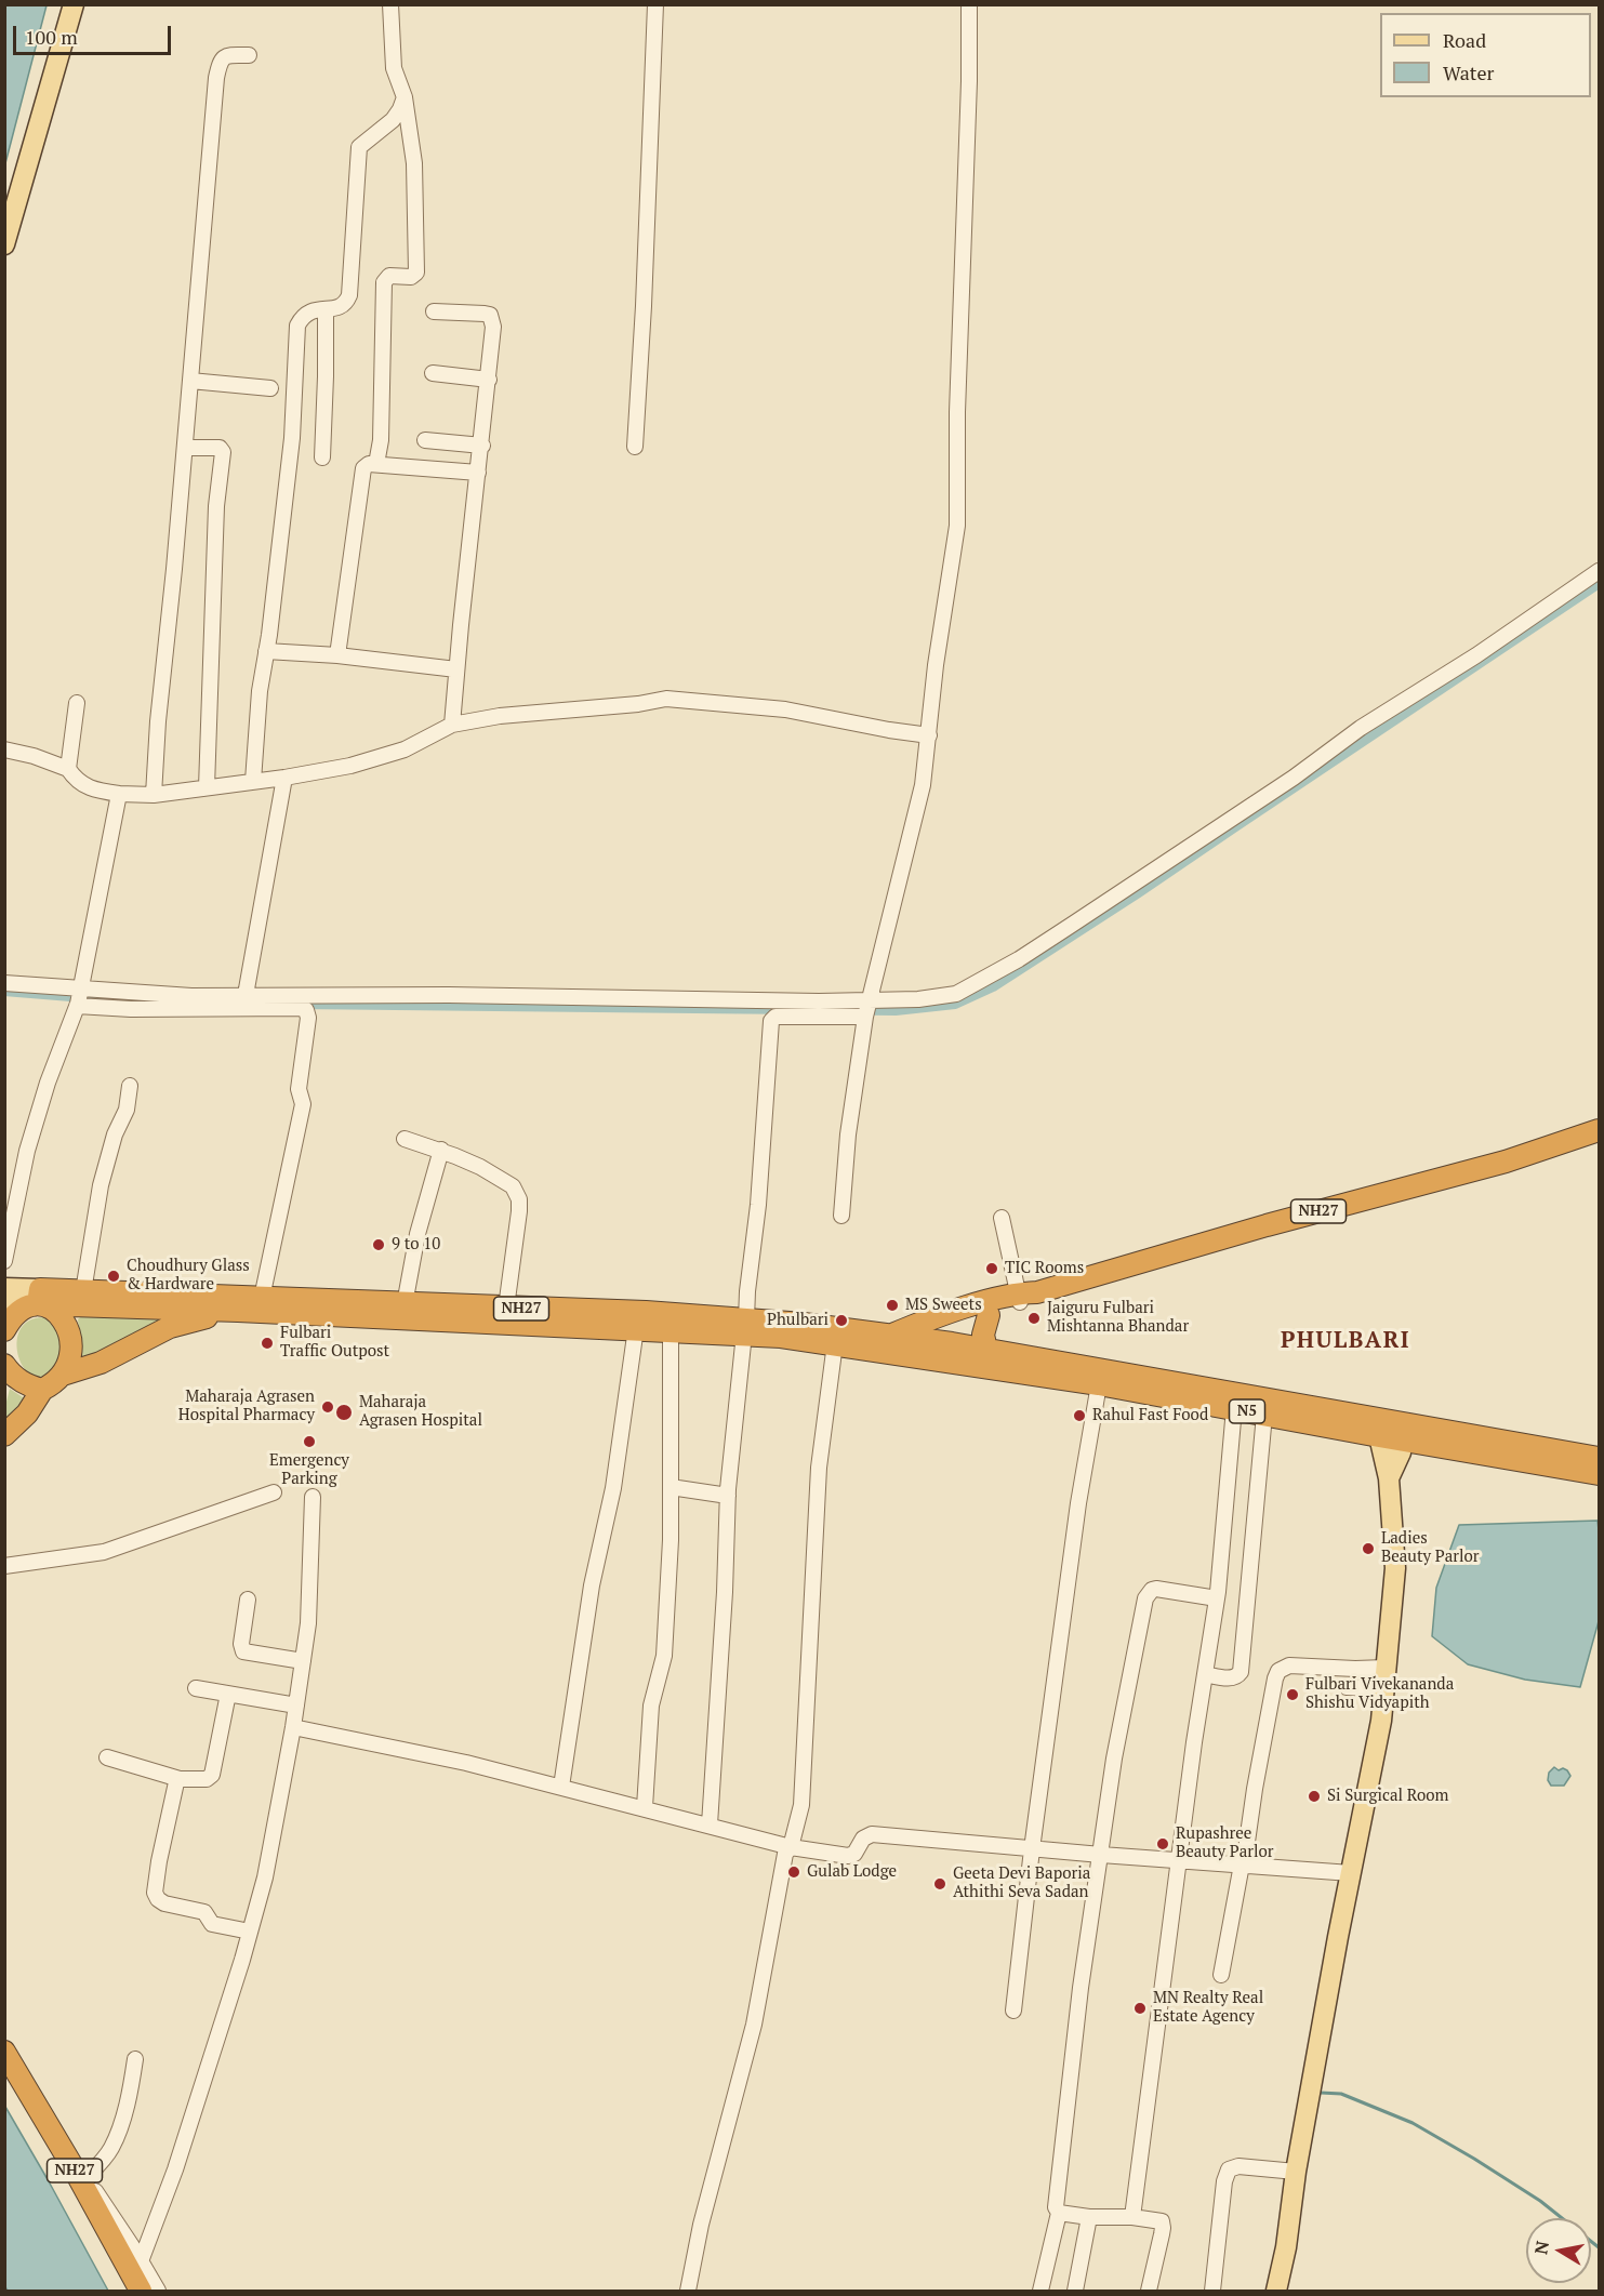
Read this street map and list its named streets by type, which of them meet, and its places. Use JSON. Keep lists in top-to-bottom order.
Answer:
{
  "streets": {
    "highway": ["NH27", "N5"]
  },
  "crossings": [
    ["NH27", "N5"]
  ],
  "districts": ["PHULBARI"],
  "places": [
    "9 to 10",
    "TIC Rooms",
    "Choudhury Glass & Hardware",
    "MS Sweets",
    "Jaiguru Fulbari Mishtanna Bhandar",
    "Phulbari",
    "Fulbari Traffic Outpost",
    "Maharaja Agrasen Hospital Pharmacy",
    "Maharaja Agrasen Hospital",
    "Rahul Fast Food",
    "Emergency Parking",
    "Ladies Beauty Parlor",
    "Fulbari Vivekananda Shishu Vidyapith",
    "Si Surgical Room",
    "Rupashree Beauty Parlor",
    "Gulab Lodge",
    "Geeta Devi Baporia Athithi Seva Sadan",
    "MN Realty Real Estate Agency"
  ],
  "legend": ["Road", "Water"],
  "scale_bar": "100 m",
  "north": "left"
}
